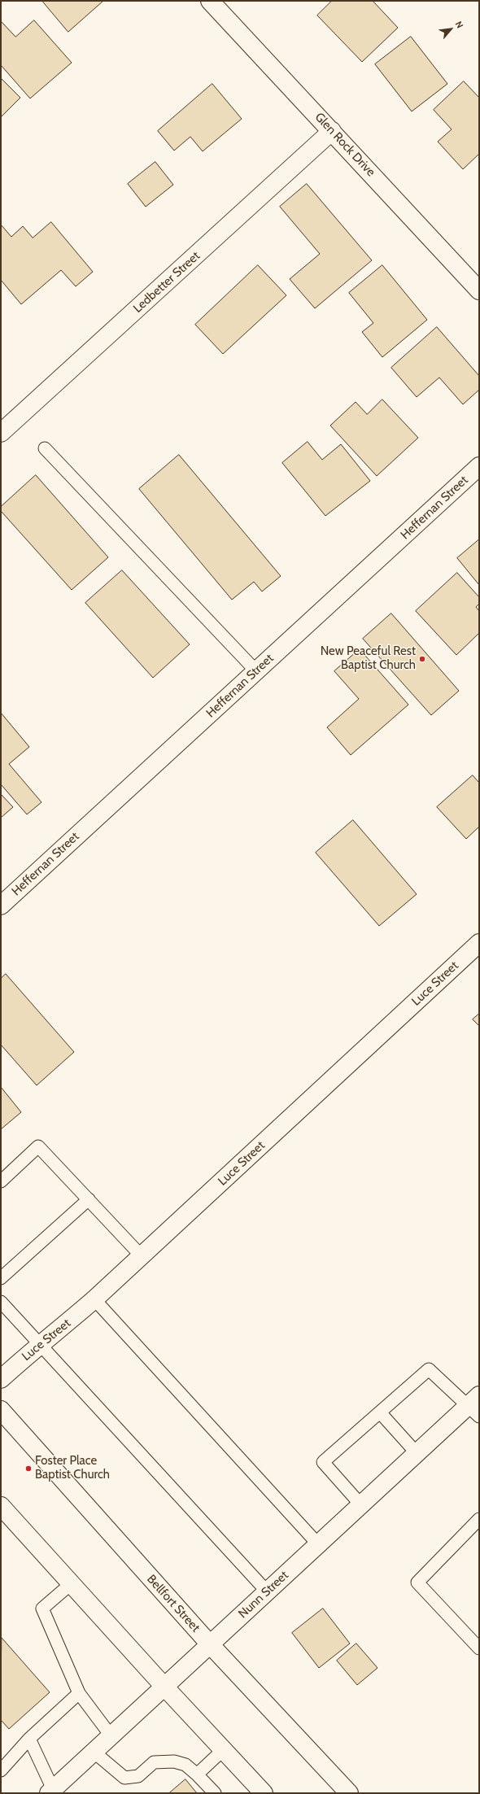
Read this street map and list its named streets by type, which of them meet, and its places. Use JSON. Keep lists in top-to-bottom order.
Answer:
{
  "streets": {
    "street": [
      "Glen Rock Drive",
      "Ledbetter Street",
      "Heffernan Street",
      "Luce Street",
      "Nunn Street",
      "Bellfort Street"
    ]
  },
  "crossings": [
    ["Glen Rock Drive", "Ledbetter Street"],
    ["Nunn Street", "Bellfort Street"]
  ],
  "places": ["New Peaceful Rest Baptist Church", "Foster Place Baptist Church"],
  "north": "top right"
}
